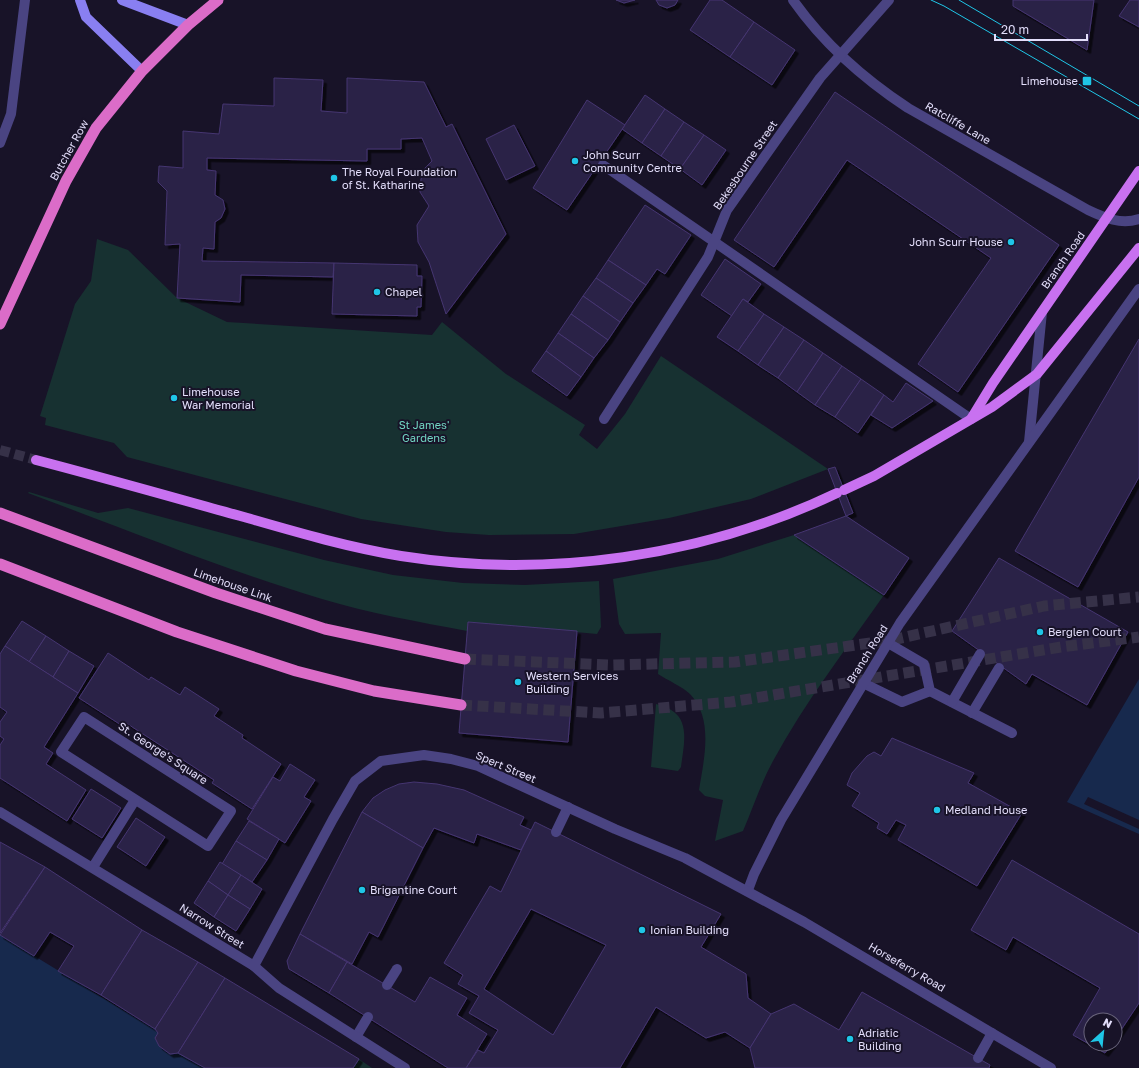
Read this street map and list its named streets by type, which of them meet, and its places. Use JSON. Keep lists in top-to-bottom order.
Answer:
{
  "streets": {
    "highway": ["Butcher Row", "Limehouse Link"],
    "main road": ["Branch Road"],
    "street": [
      "Ratcliffe Lane",
      "Bekesbourne Street",
      "St. George's Square",
      "Spert Street",
      "Narrow Street",
      "Horseferry Road"
    ]
  },
  "crossings": [
    ["Ratcliffe Lane", "Bekesbourne Street"],
    ["Ratcliffe Lane", "Branch Road"],
    ["Branch Road", "Spert Street"],
    ["Branch Road", "Horseferry Road"],
    ["Spert Street", "Narrow Street"],
    ["Spert Street", "Horseferry Road"]
  ],
  "parks": ["St James' Gardens"],
  "places": {
    "transit": ["Limehouse"],
    "other": [
      "John Scurr Community Centre",
      "The Royal Foundation of St. Katharine",
      "John Scurr House",
      "Chapel",
      "Limehouse War Memorial",
      "Berglen Court",
      "Western Services Building",
      "Medland House",
      "Brigantine Court",
      "Ionian Building",
      "Adriatic Building"
    ]
  },
  "scale_bar": "20 m",
  "north": "top right"
}
